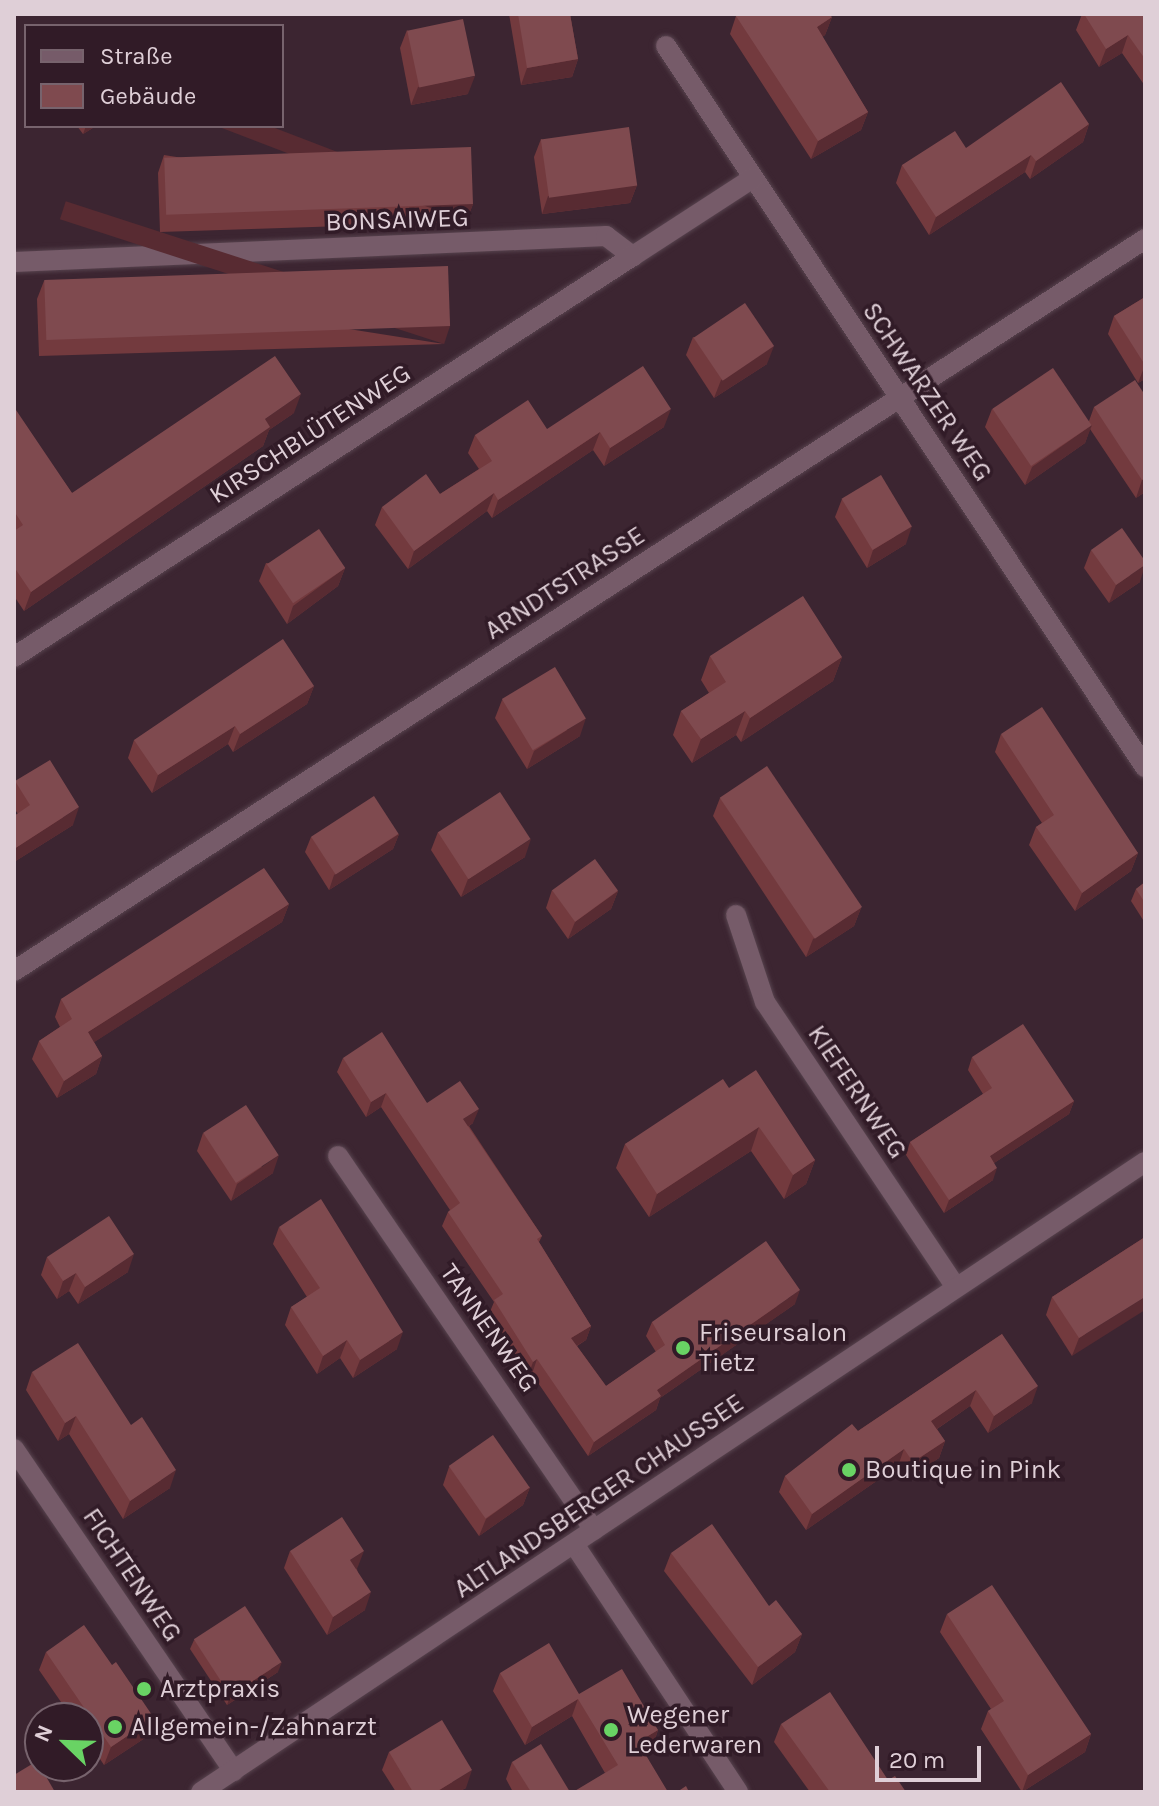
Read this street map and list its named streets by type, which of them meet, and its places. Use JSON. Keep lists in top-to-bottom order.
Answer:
{
  "streets": {
    "street": [
      "BONSAIWEG",
      "SCHWARZER WEG",
      "KIRSCHBLÜTENWEG",
      "ARNDTSTRASSE",
      "KIEFERNWEG",
      "TANNENWEG",
      "ALTLANDSBERGER CHAUSSEE",
      "FICHTENWEG"
    ]
  },
  "crossings": [
    ["BONSAIWEG", "KIRSCHBLÜTENWEG"],
    ["SCHWARZER WEG", "ARNDTSTRASSE"],
    ["KIEFERNWEG", "ALTLANDSBERGER CHAUSSEE"],
    ["TANNENWEG", "ALTLANDSBERGER CHAUSSEE"],
    ["ALTLANDSBERGER CHAUSSEE", "FICHTENWEG"]
  ],
  "places": [
    "Friseursalon Tietz",
    "Boutique in Pink",
    "Arztpraxis",
    "Allgemein-/Zahnarzt",
    "Wegener Lederwaren"
  ],
  "legend": ["Straße", "Gebäude"],
  "scale_bar": "20 m",
  "north": "top left"
}
